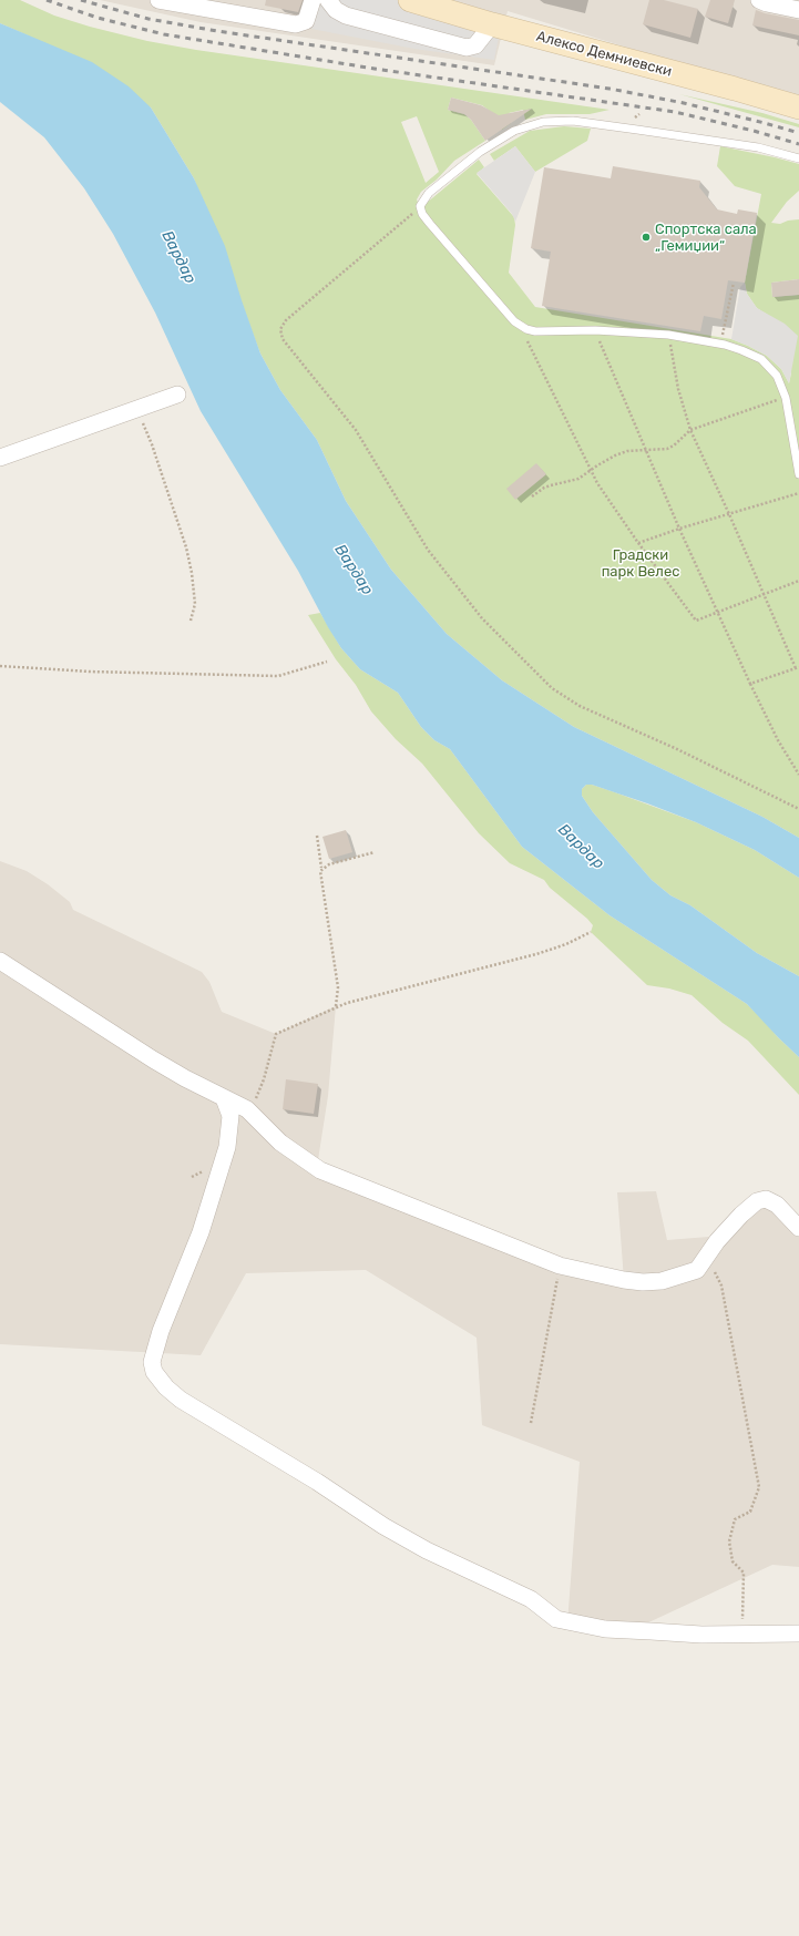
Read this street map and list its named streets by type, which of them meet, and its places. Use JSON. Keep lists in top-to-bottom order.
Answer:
{
  "streets": {
    "main road": ["Алексо Демниевски"]
  },
  "water": ["Вардар"],
  "parks": ["Градски парк Велес"],
  "places": ["Спортска сала „Гемиџии“"]
}
